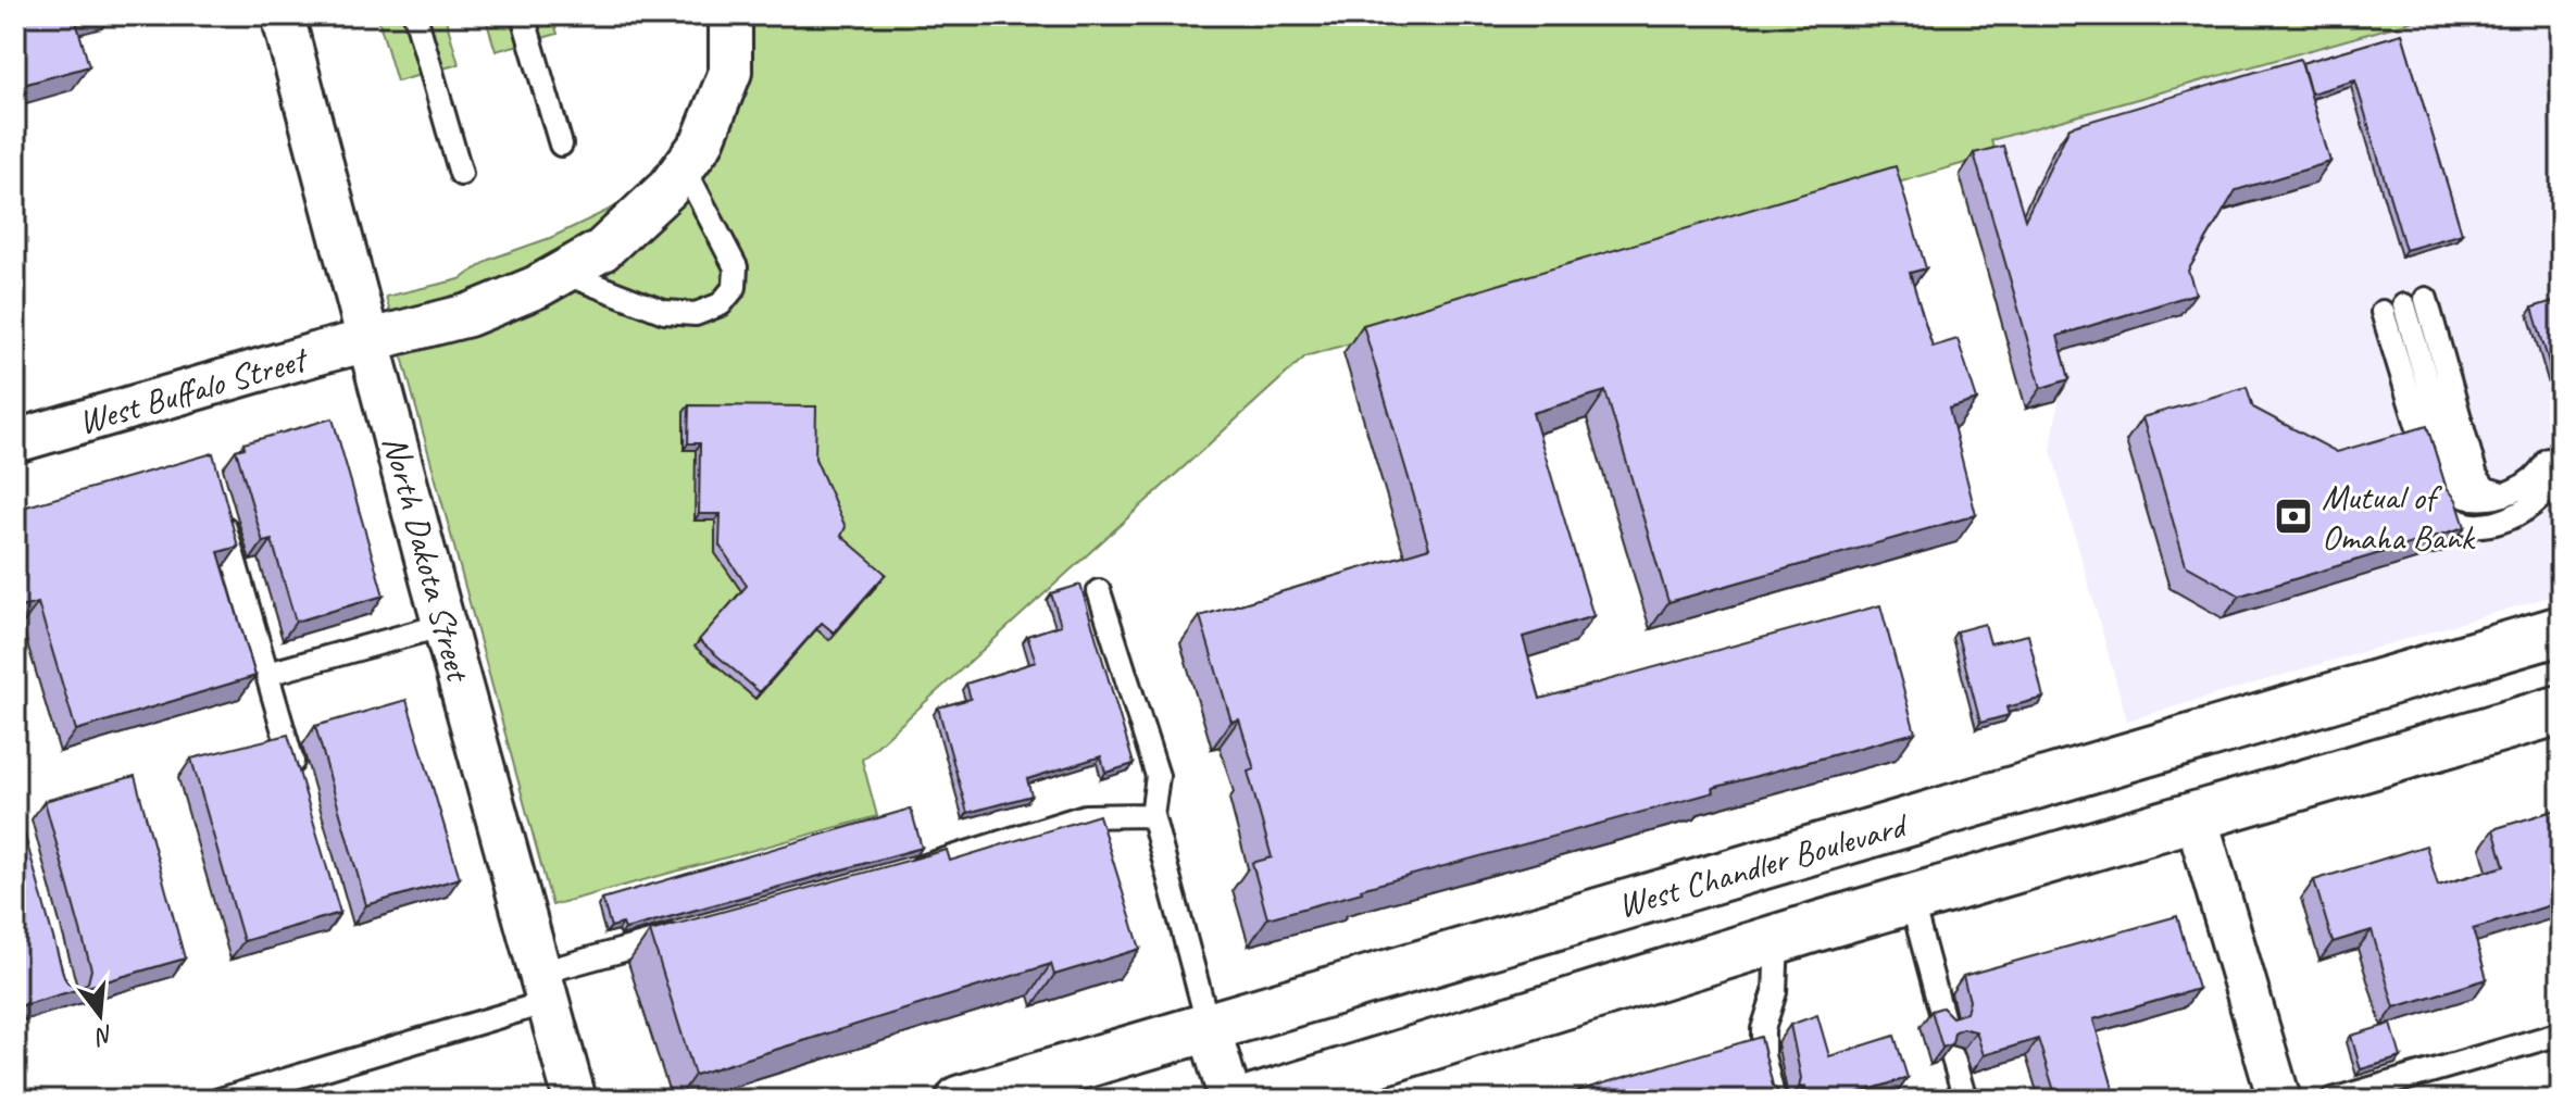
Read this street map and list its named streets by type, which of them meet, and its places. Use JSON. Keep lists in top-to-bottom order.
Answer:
{
  "streets": {
    "main road": ["West Chandler Boulevard"],
    "street": ["West Buffalo Street", "North Dakota Street"]
  },
  "crossings": [
    ["West Buffalo Street", "North Dakota Street"]
  ],
  "places": {
    "bank": ["Mutual of Omaha Bank"]
  },
  "north": "bottom"
}
